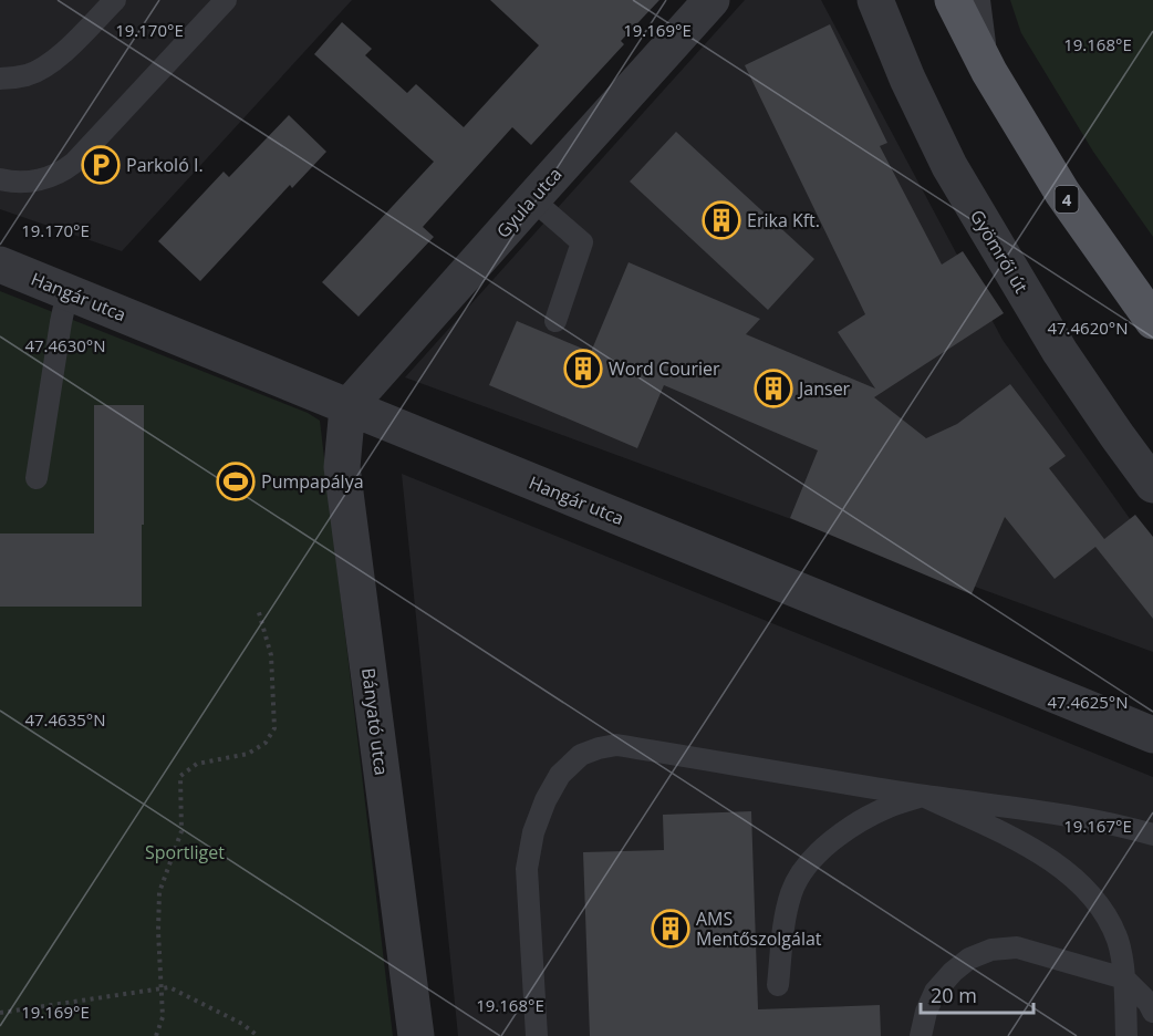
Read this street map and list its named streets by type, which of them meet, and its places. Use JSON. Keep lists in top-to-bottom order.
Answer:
{
  "streets": {
    "main road": ["4"],
    "street": [
      "Gyula utca",
      "Gyömrői út",
      "Hangár utca",
      "Bányató utca"
    ]
  },
  "crossings": [
    ["Gyula utca", "Hangár utca"],
    ["Gyula utca", "Bányató utca"],
    ["Hangár utca", "Bányató utca"]
  ],
  "parks": ["Sportliget"],
  "places": {
    "parking": ["Parkoló I."],
    "building": [
      "Erika Kft.",
      "Word Courier",
      "Janser",
      "AMS Mentőszolgálat"
    ],
    "sports": ["Pumpapálya"]
  },
  "scale_bar": "20 m",
  "coordinates": [
    "19.170°E",
    "19.169°E",
    "19.168°E",
    "47.4620°N",
    "47.4630°N",
    "47.4625°N",
    "47.4635°N",
    "19.167°E"
  ]
}
